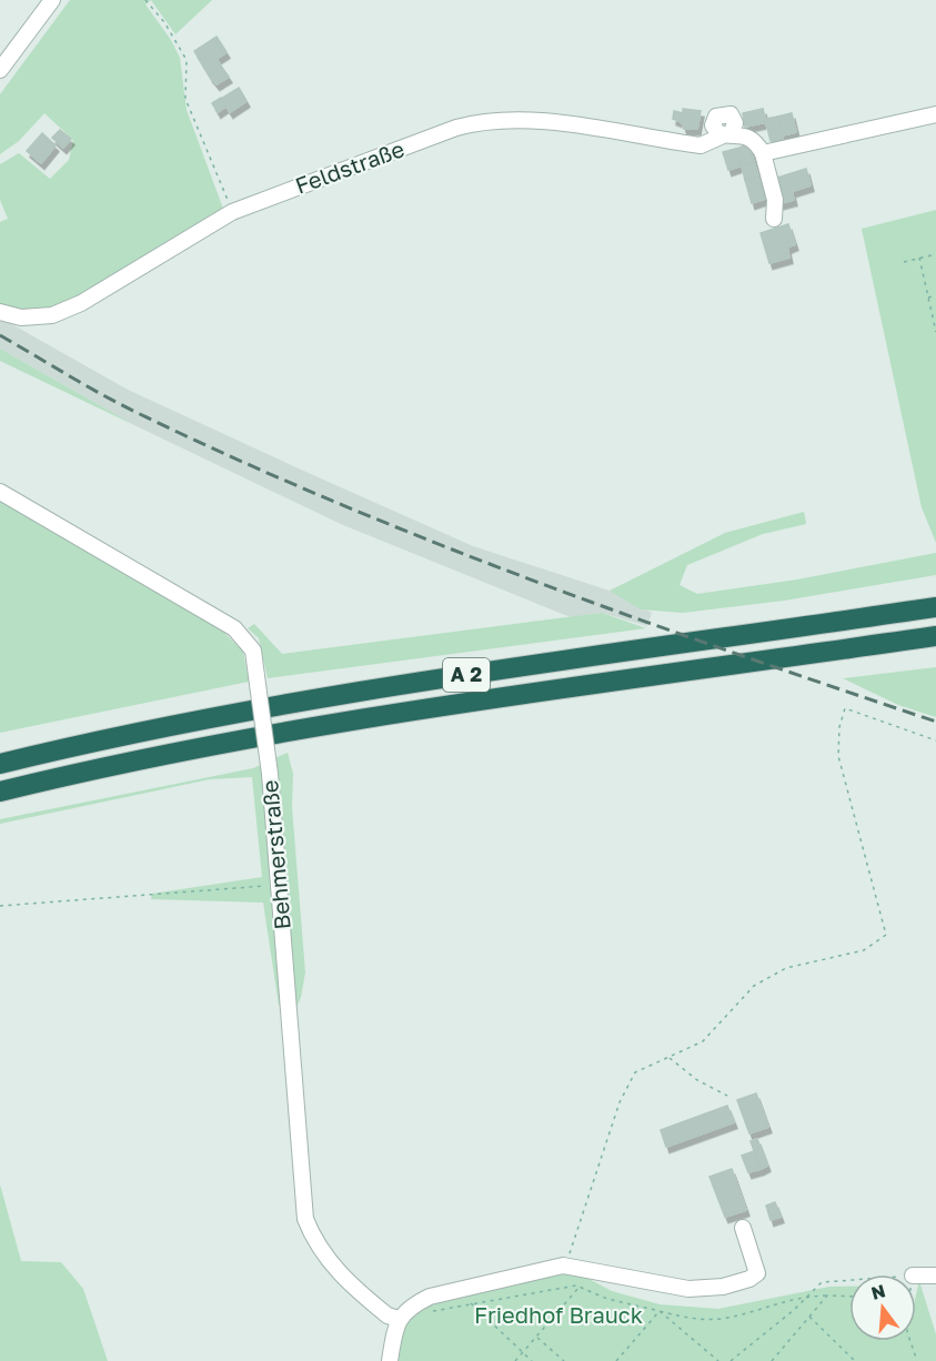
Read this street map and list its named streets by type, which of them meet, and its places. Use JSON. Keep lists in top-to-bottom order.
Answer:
{
  "streets": {
    "highway": ["A 2"],
    "street": ["Feldstraße", "Behmerstraße"]
  },
  "parks": ["Friedhof Brauck"],
  "north": "top"
}
